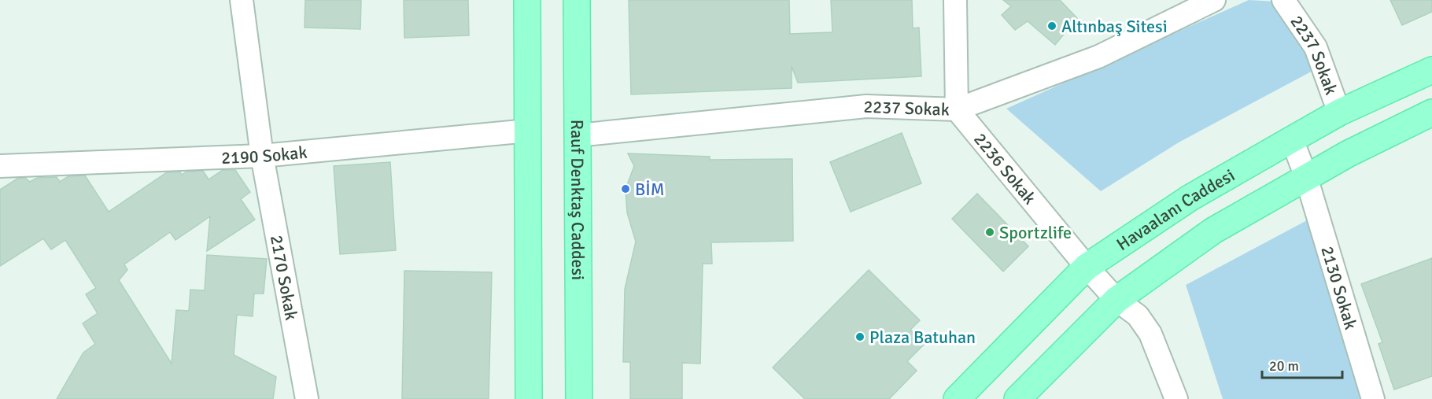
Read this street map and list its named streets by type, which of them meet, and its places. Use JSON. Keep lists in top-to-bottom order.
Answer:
{
  "streets": {
    "main road": ["Rauf Denktaş Caddesi", "Havaalanı Caddesi"],
    "street": [
      "2237 Sokak",
      "2190 Sokak",
      "2236 Sokak",
      "2170 Sokak",
      "2130 Sokak"
    ]
  },
  "crossings": [
    ["2237 Sokak", "2236 Sokak"],
    ["2237 Sokak", "Rauf Denktaş Caddesi"],
    ["2237 Sokak", "Havaalanı Caddesi"],
    ["2190 Sokak", "2170 Sokak"],
    ["2236 Sokak", "Havaalanı Caddesi"],
    ["Havaalanı Caddesi", "2130 Sokak"]
  ],
  "places": [
    "Altınbaş Sitesi",
    "BİM",
    "Sportzlife",
    "Plaza Batuhan"
  ],
  "scale_bar": "20 m"
}
